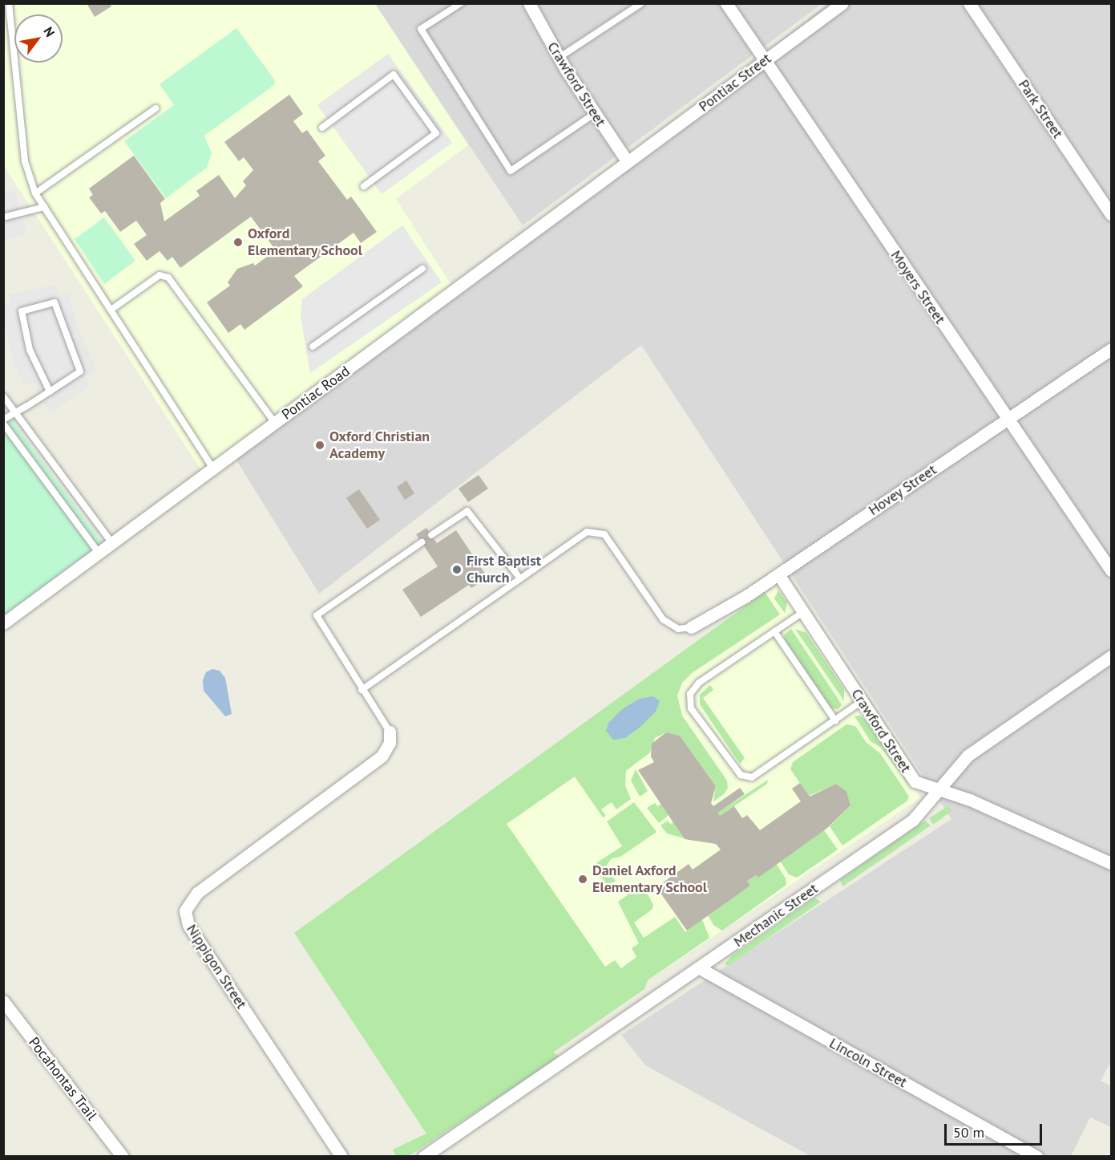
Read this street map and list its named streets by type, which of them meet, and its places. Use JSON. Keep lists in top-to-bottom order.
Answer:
{
  "streets": {
    "street": [
      "Pontiac Street",
      "Crawford Street",
      "Park Street",
      "Moyers Street",
      "Pontiac Road",
      "Hovey Street",
      "Mechanic Street",
      "Nippigon Street",
      "Lincoln Street",
      "Pocahontas Trail"
    ]
  },
  "crossings": [
    ["Pontiac Street", "Crawford Street"],
    ["Pontiac Street", "Moyers Street"],
    ["Pontiac Street", "Pontiac Road"],
    ["Crawford Street", "Pontiac Road"],
    ["Crawford Street", "Hovey Street"],
    ["Crawford Street", "Mechanic Street"],
    ["Moyers Street", "Hovey Street"],
    ["Mechanic Street", "Lincoln Street"]
  ],
  "places": [
    "Oxford Elementary School",
    "Oxford Christian Academy",
    "First Baptist Church",
    "Daniel Axford Elementary School"
  ],
  "scale_bar": "50 m",
  "north": "top right"
}
